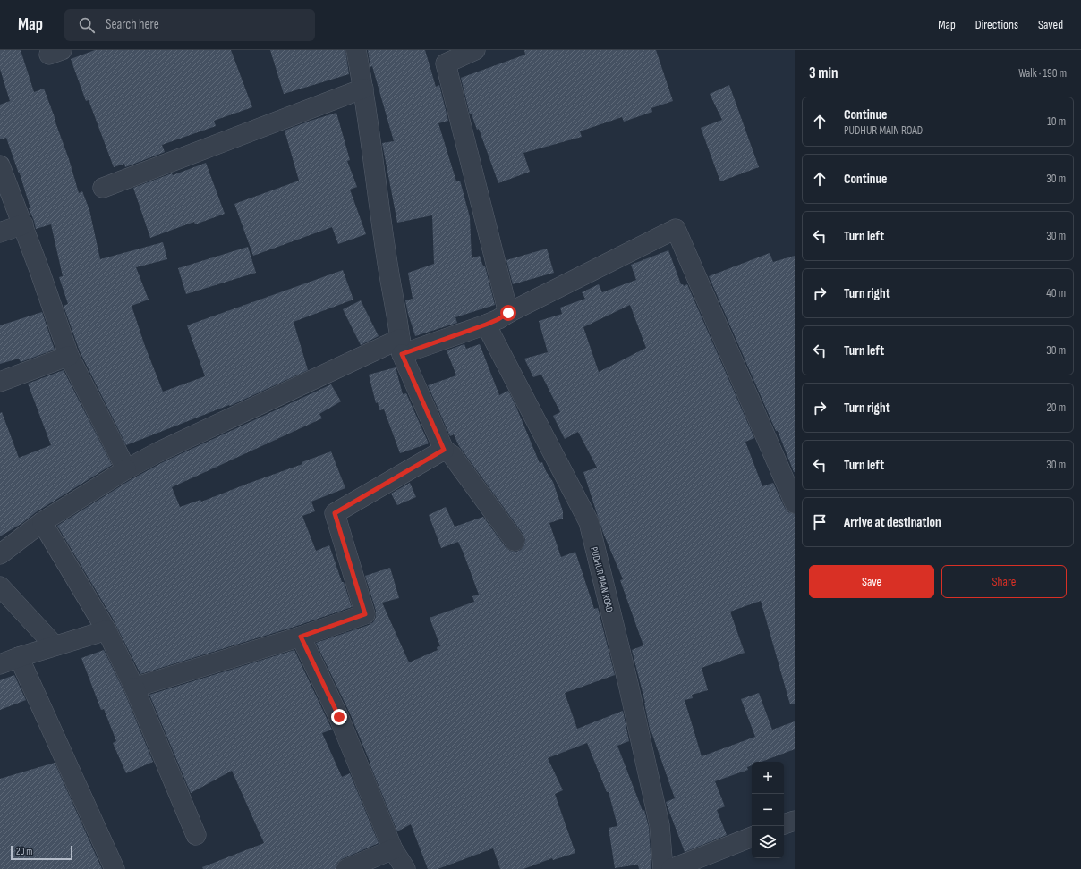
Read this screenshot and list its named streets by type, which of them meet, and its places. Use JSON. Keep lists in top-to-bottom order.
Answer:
{
  "streets": {
    "street": ["PUDHUR MAIN ROAD"]
  },
  "scale_bar": "20 m",
  "page": {
    "header": "Map",
    "search": "Search here",
    "nav": ["Map", "Directions", "Saved"],
    "heading": ["3 min", "Walk · 190 m"],
    "list": [
      ["Continue", "PUDHUR MAIN ROAD", "10 m"],
      ["Continue", "30 m"],
      ["Turn left", "30 m"],
      ["Turn right", "40 m"],
      ["Turn left", "30 m"],
      ["Turn right", "20 m"],
      ["Turn left", "30 m"],
      "Arrive at destination"
    ],
    "buttons": ["Save", "Share"],
    "map_buttons": ["+", "−"],
    "scale": "20 m"
  }
}
